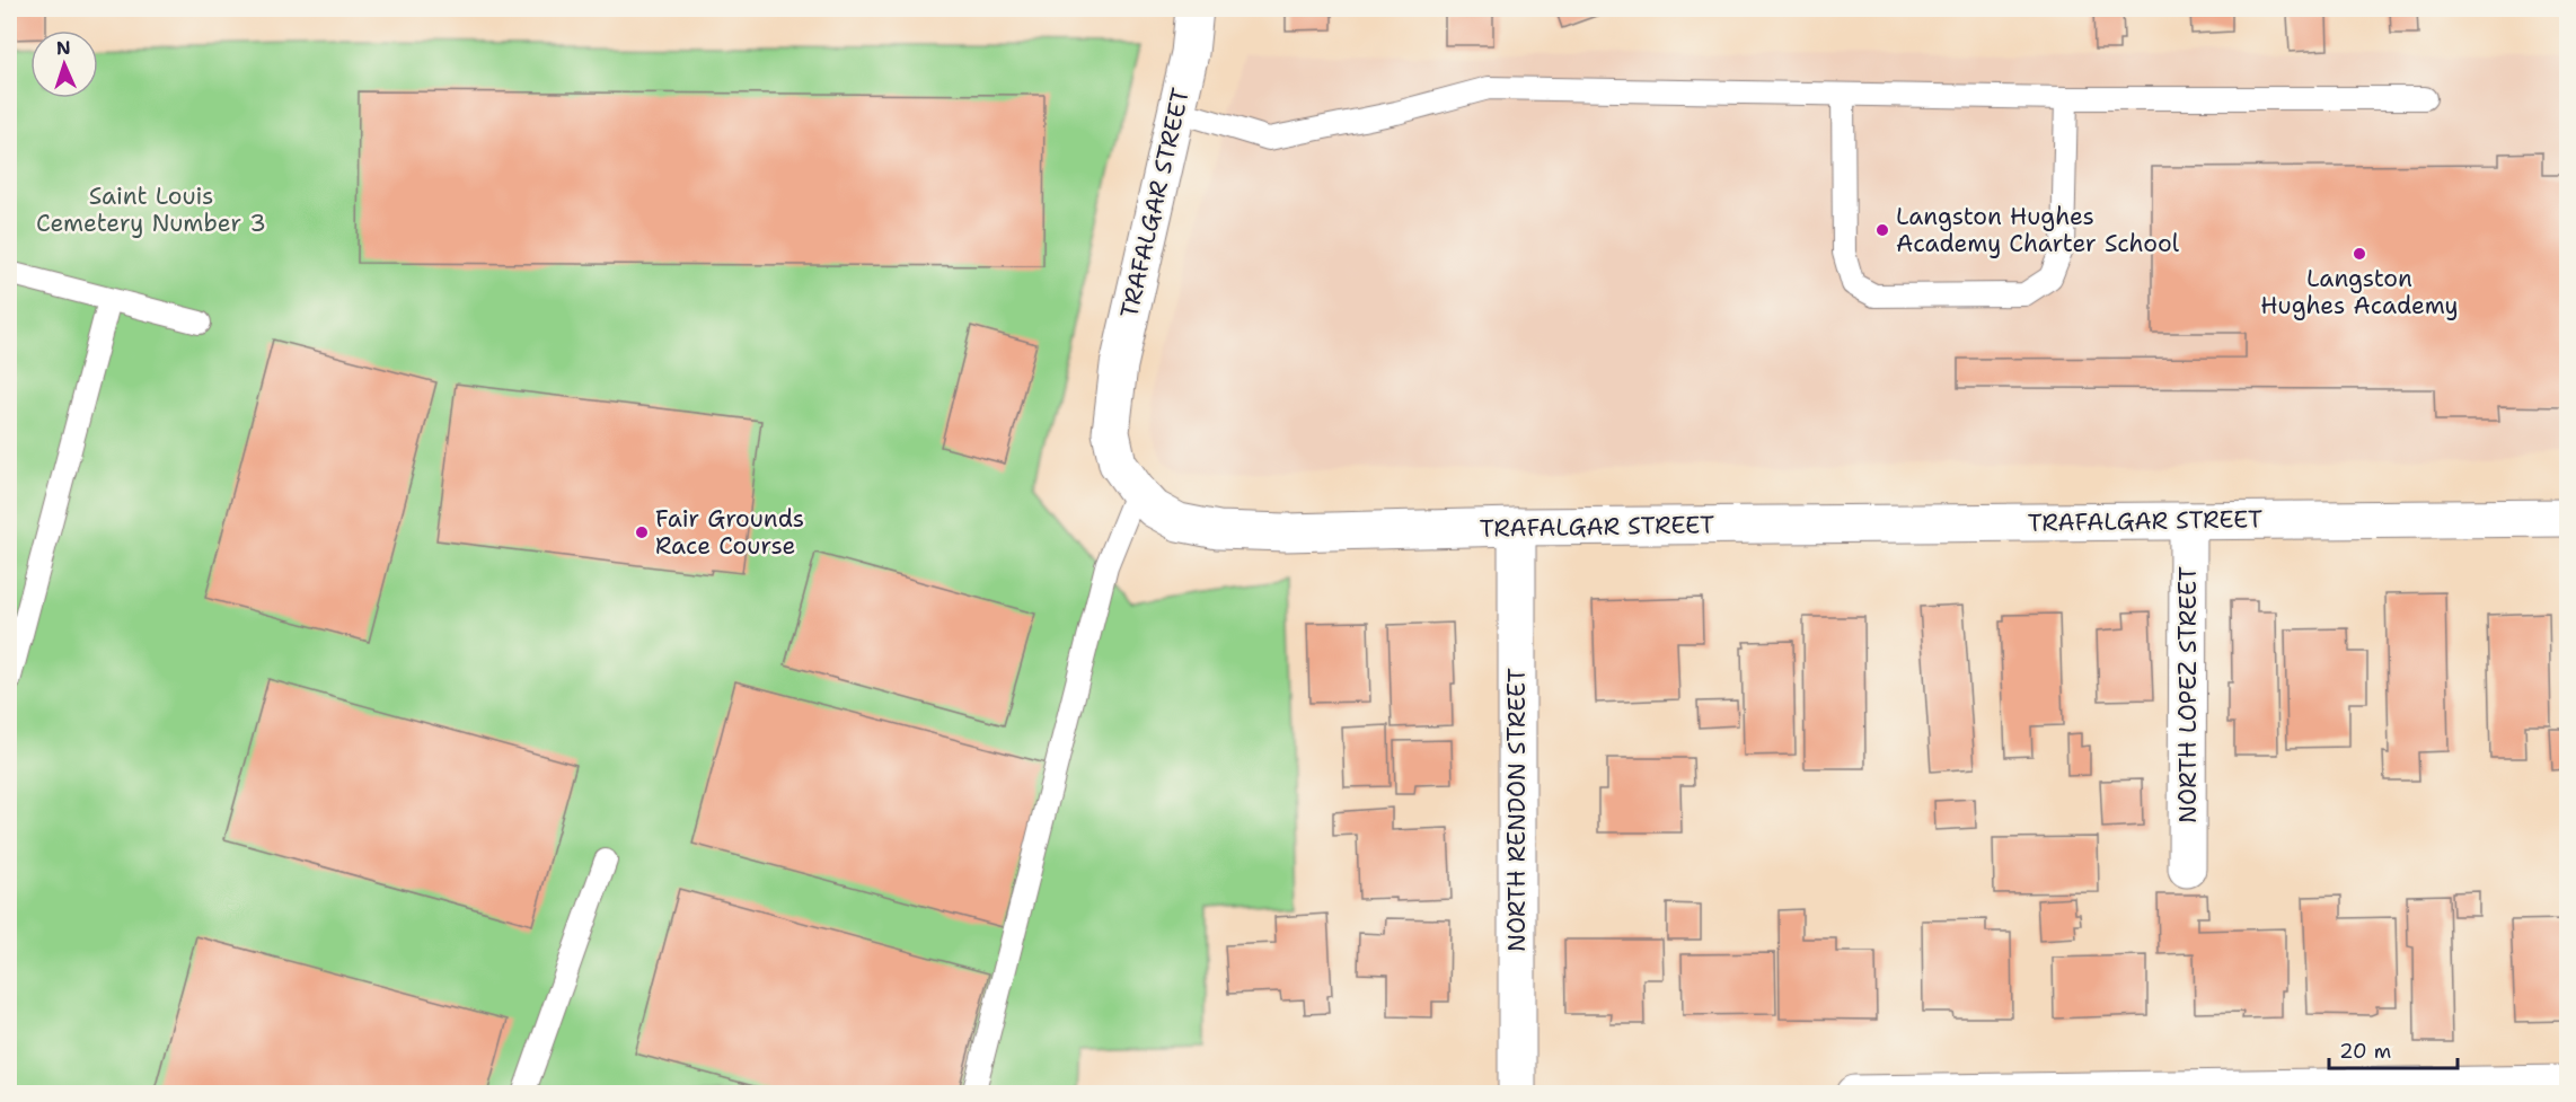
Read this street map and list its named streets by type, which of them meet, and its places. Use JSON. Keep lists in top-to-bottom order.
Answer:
{
  "streets": {
    "street": ["TRAFALGAR STREET", "NORTH LOPEZ STREET", "NORTH RENDON STREET"]
  },
  "crossings": [
    ["TRAFALGAR STREET", "NORTH LOPEZ STREET"],
    ["TRAFALGAR STREET", "NORTH RENDON STREET"]
  ],
  "parks": ["Saint Louis Cemetery Number 3"],
  "places": ["Langston Hughes Academy Charter School", "Langston Hughes Academy", "Fair Grounds Race Course"],
  "scale_bar": "20 m",
  "north": "top"
}
